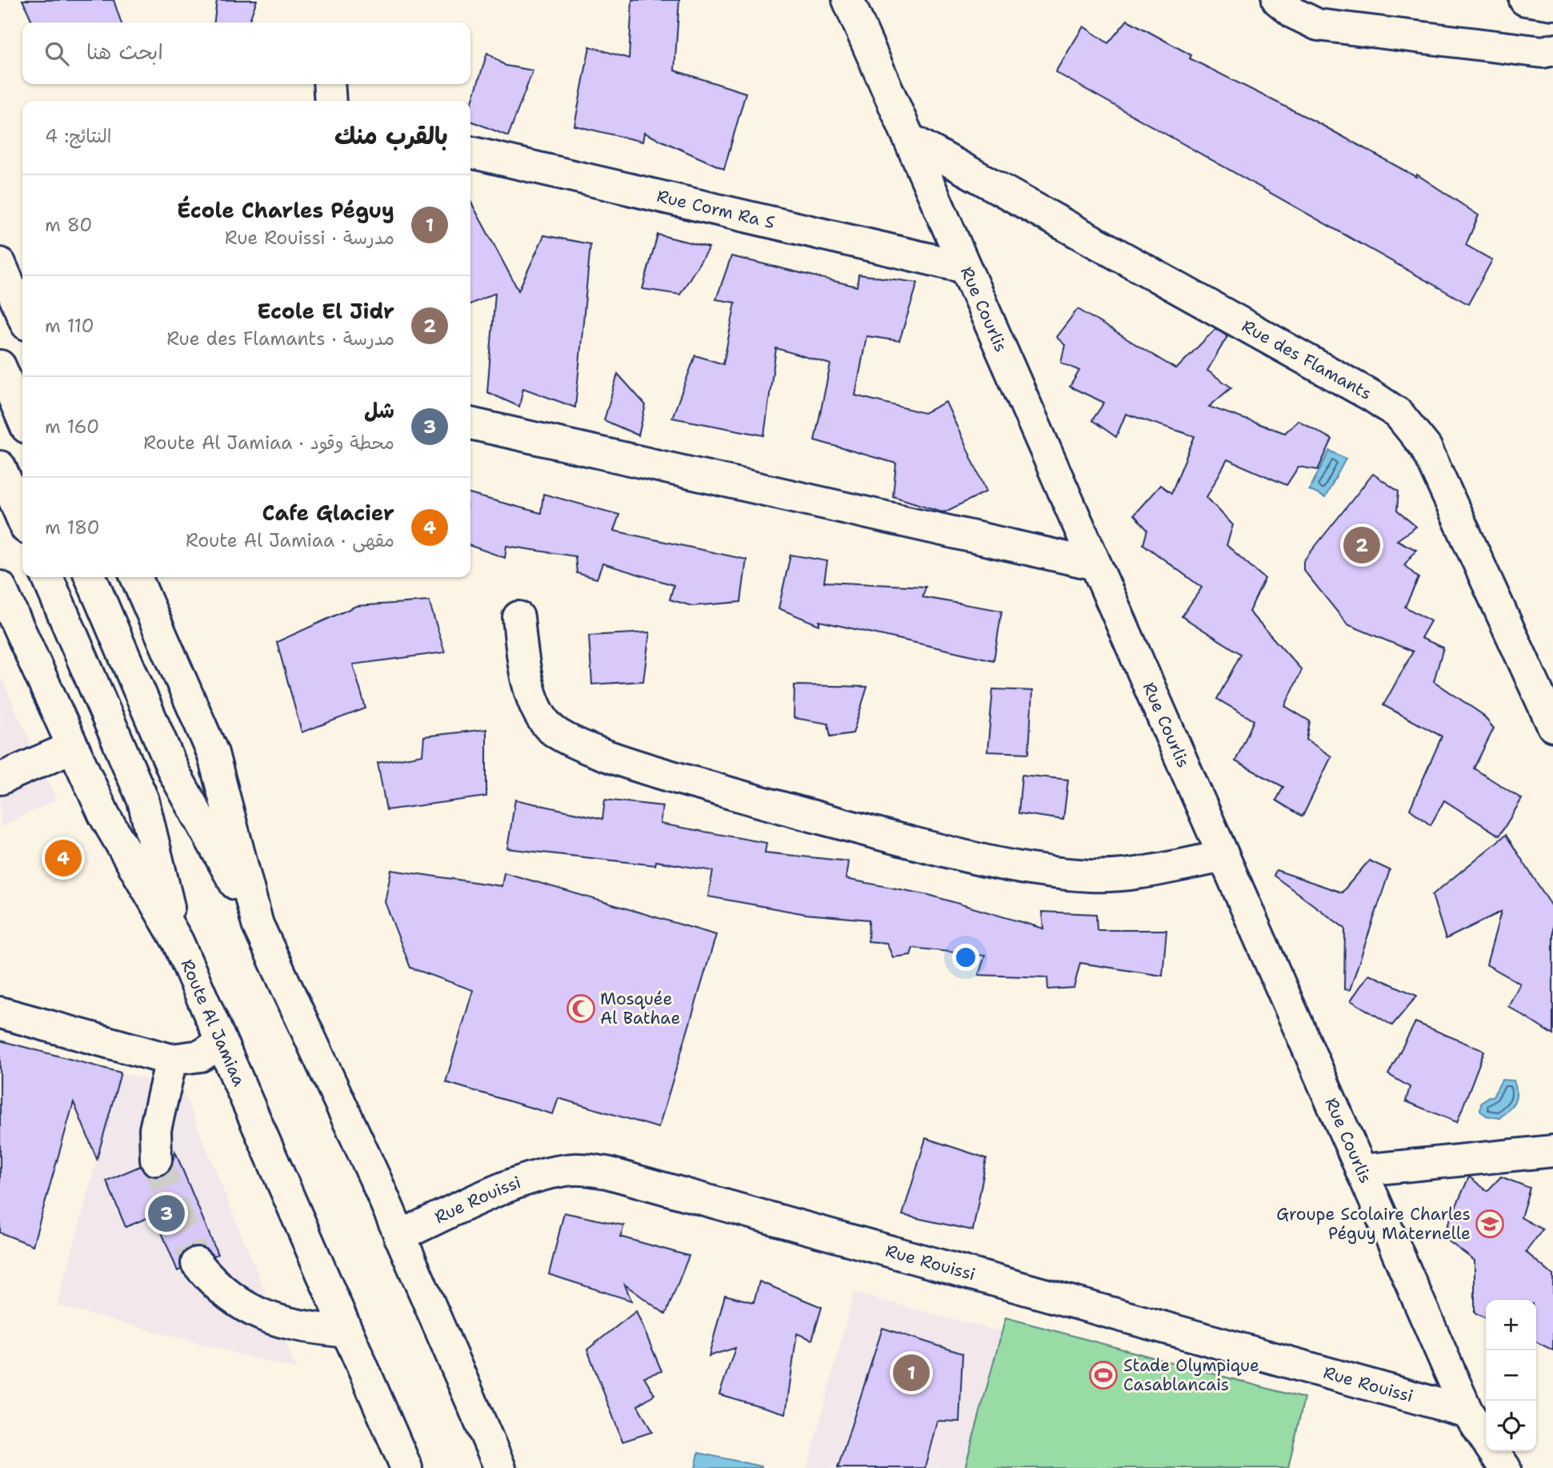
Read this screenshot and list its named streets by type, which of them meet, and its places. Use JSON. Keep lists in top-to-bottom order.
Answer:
{
  "streets": {
    "street": [
      "Rue Corm Ra S",
      "Rue Courlis",
      "Rue des Flamants",
      "Route Al Jamiaa",
      "Rue Rouissi"
    ]
  },
  "crossings": [
    ["Rue Corm Ra S", "Rue Courlis"],
    ["Rue Courlis", "Rue des Flamants"],
    ["Rue Courlis", "Rue Rouissi"]
  ],
  "places": {
    "mosque": ["Mosquée Al Bathae"],
    "school or university": ["Groupe Scolaire Charles Péguy Maternelle"],
    "sports": ["Stade Olympique Casablancais"]
  },
  "page": {
    "search": "ابحث هنا",
    "heading": ["بالقرب منك", "النتائج: 4"],
    "list": [
      {
        "mark": "1",
        "name": "École Charles Péguy",
        "note": "مدرسة · Rue Rouissi",
        "value": "80 m"
      },
      {
        "mark": "2",
        "name": "Ecole El Jidr",
        "note": "مدرسة · Rue des Flamants",
        "value": "110 m"
      },
      {
        "mark": "3",
        "name": "شل",
        "note": "محطة وقود · Route Al Jamiaa",
        "value": "160 m"
      },
      {
        "mark": "4",
        "name": "Cafe Glacier",
        "note": "مقهى · Route Al Jamiaa",
        "value": "180 m"
      }
    ],
    "pins": [
      "2",
      "4",
      "3",
      "1"
    ],
    "map_buttons": ["+", "−"]
  }
}
